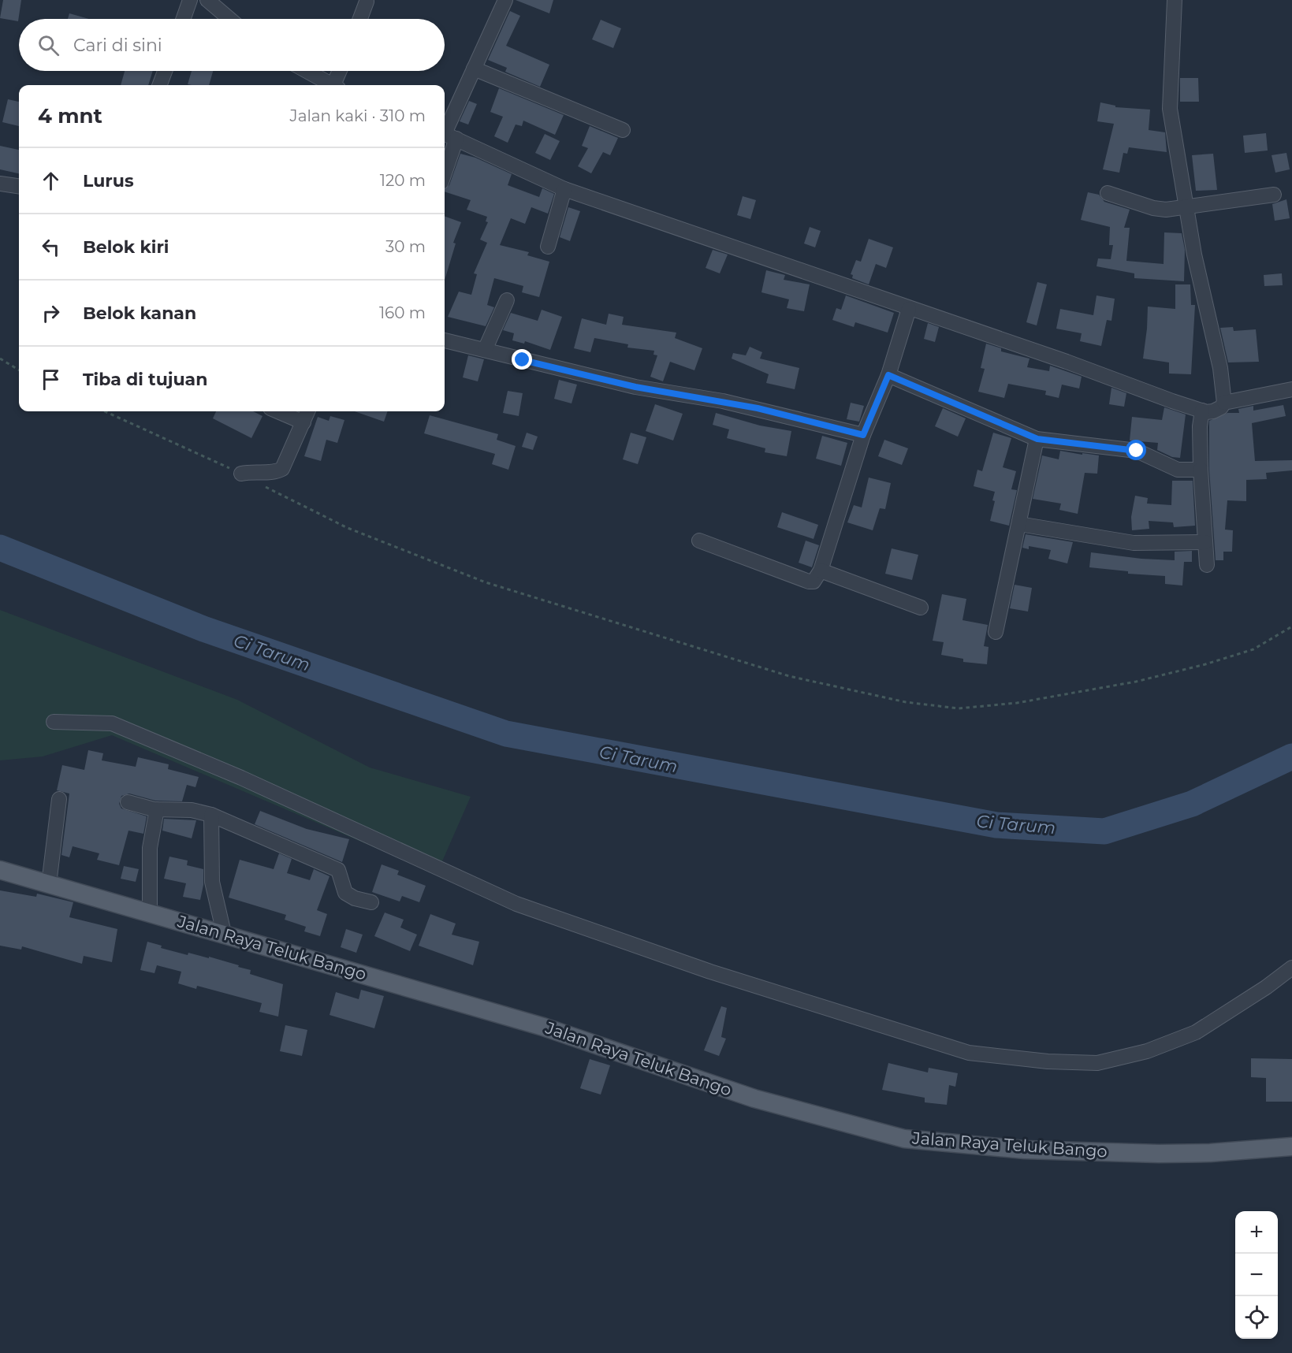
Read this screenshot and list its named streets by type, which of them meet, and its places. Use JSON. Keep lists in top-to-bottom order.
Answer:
{
  "streets": {
    "main road": ["Jalan Raya Teluk Bango"]
  },
  "water": ["Ci Tarum"],
  "page": {
    "search": "Cari di sini",
    "heading": ["4 mnt", "Jalan kaki · 310 m"],
    "list": [
      ["Lurus", "120 m"],
      ["Belok kiri", "30 m"],
      ["Belok kanan", "160 m"],
      "Tiba di tujuan"
    ],
    "map_buttons": ["+", "−"]
  }
}
